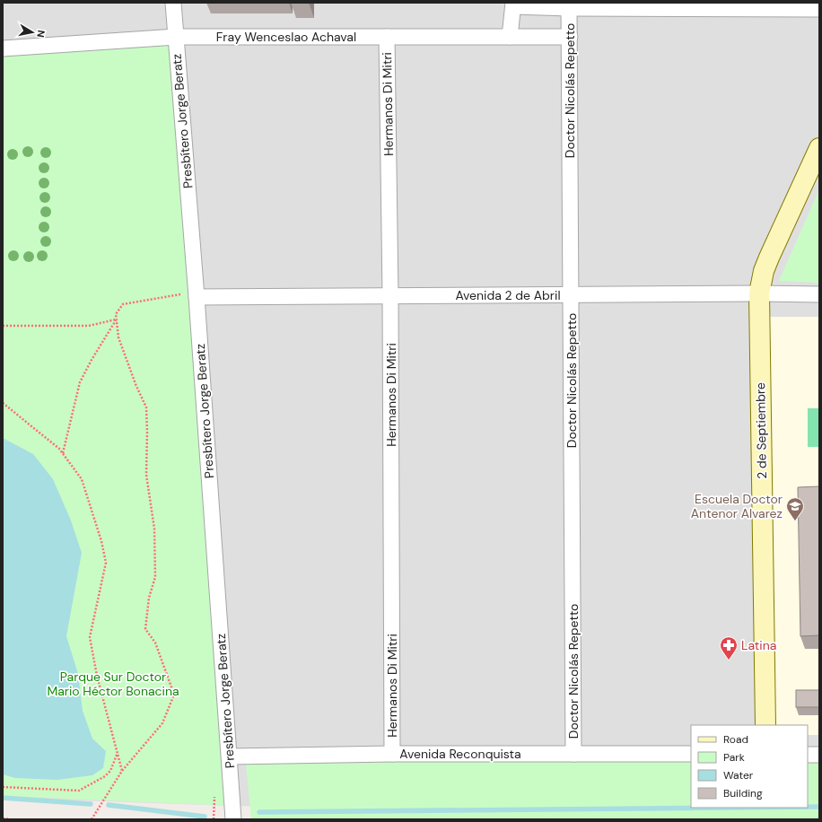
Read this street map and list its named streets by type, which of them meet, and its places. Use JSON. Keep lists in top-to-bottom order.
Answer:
{
  "streets": {
    "main road": ["2 de Septiembre"],
    "street": [
      "Fray Wenceslao Achaval",
      "Doctor Nicolás Repetto",
      "Hermanos Di Mitri",
      "Presbítero Jorge Beratz",
      "Avenida 2 de Abril",
      "Avenida Reconquista"
    ]
  },
  "crossings": [
    ["Fray Wenceslao Achaval", "Doctor Nicolás Repetto"],
    ["Fray Wenceslao Achaval", "Hermanos Di Mitri"],
    ["Fray Wenceslao Achaval", "Presbítero Jorge Beratz"],
    ["Doctor Nicolás Repetto", "Avenida 2 de Abril"],
    ["Doctor Nicolás Repetto", "Avenida Reconquista"],
    ["Hermanos Di Mitri", "Avenida 2 de Abril"],
    ["Hermanos Di Mitri", "Avenida Reconquista"],
    ["Presbítero Jorge Beratz", "Avenida 2 de Abril"],
    ["Presbítero Jorge Beratz", "Avenida Reconquista"],
    ["Avenida 2 de Abril", "2 de Septiembre"]
  ],
  "parks": ["Parque Sur Doctor Mario Héctor Bonacina"],
  "places": {
    "school or university": ["Escuela Doctor Antenor Alvarez"],
    "pharmacy": ["Latina"]
  },
  "legend": [
    "Road",
    "Park",
    "Water",
    "Building"
  ],
  "north": "right"
}
